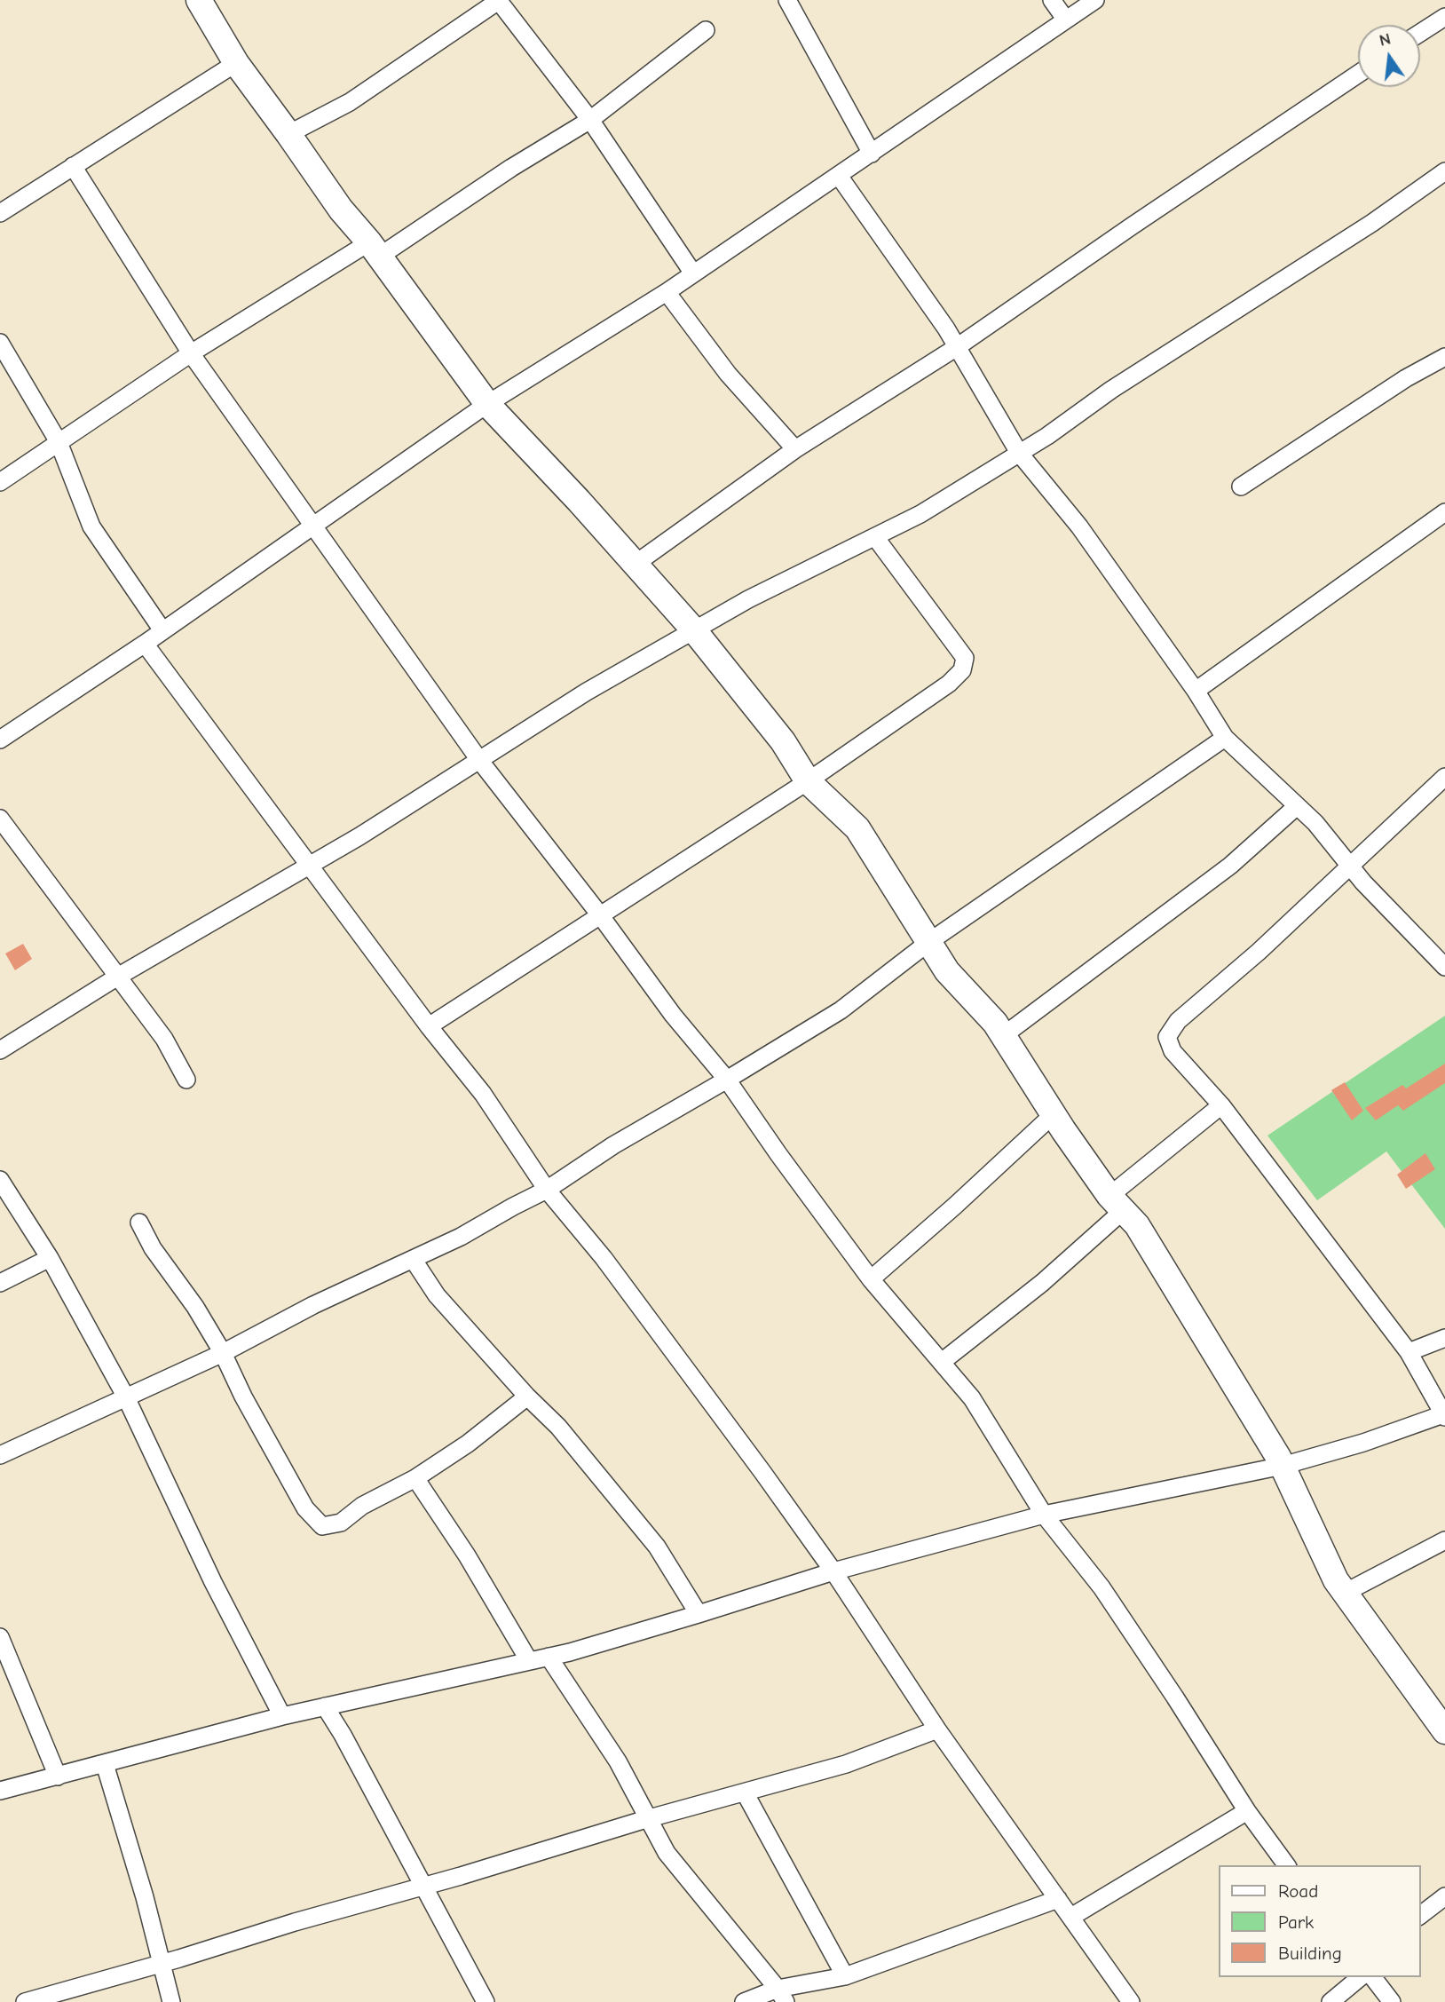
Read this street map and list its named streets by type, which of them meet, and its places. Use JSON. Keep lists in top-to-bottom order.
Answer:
{
  "legend": ["Road", "Park", "Building"],
  "north": "top"
}
